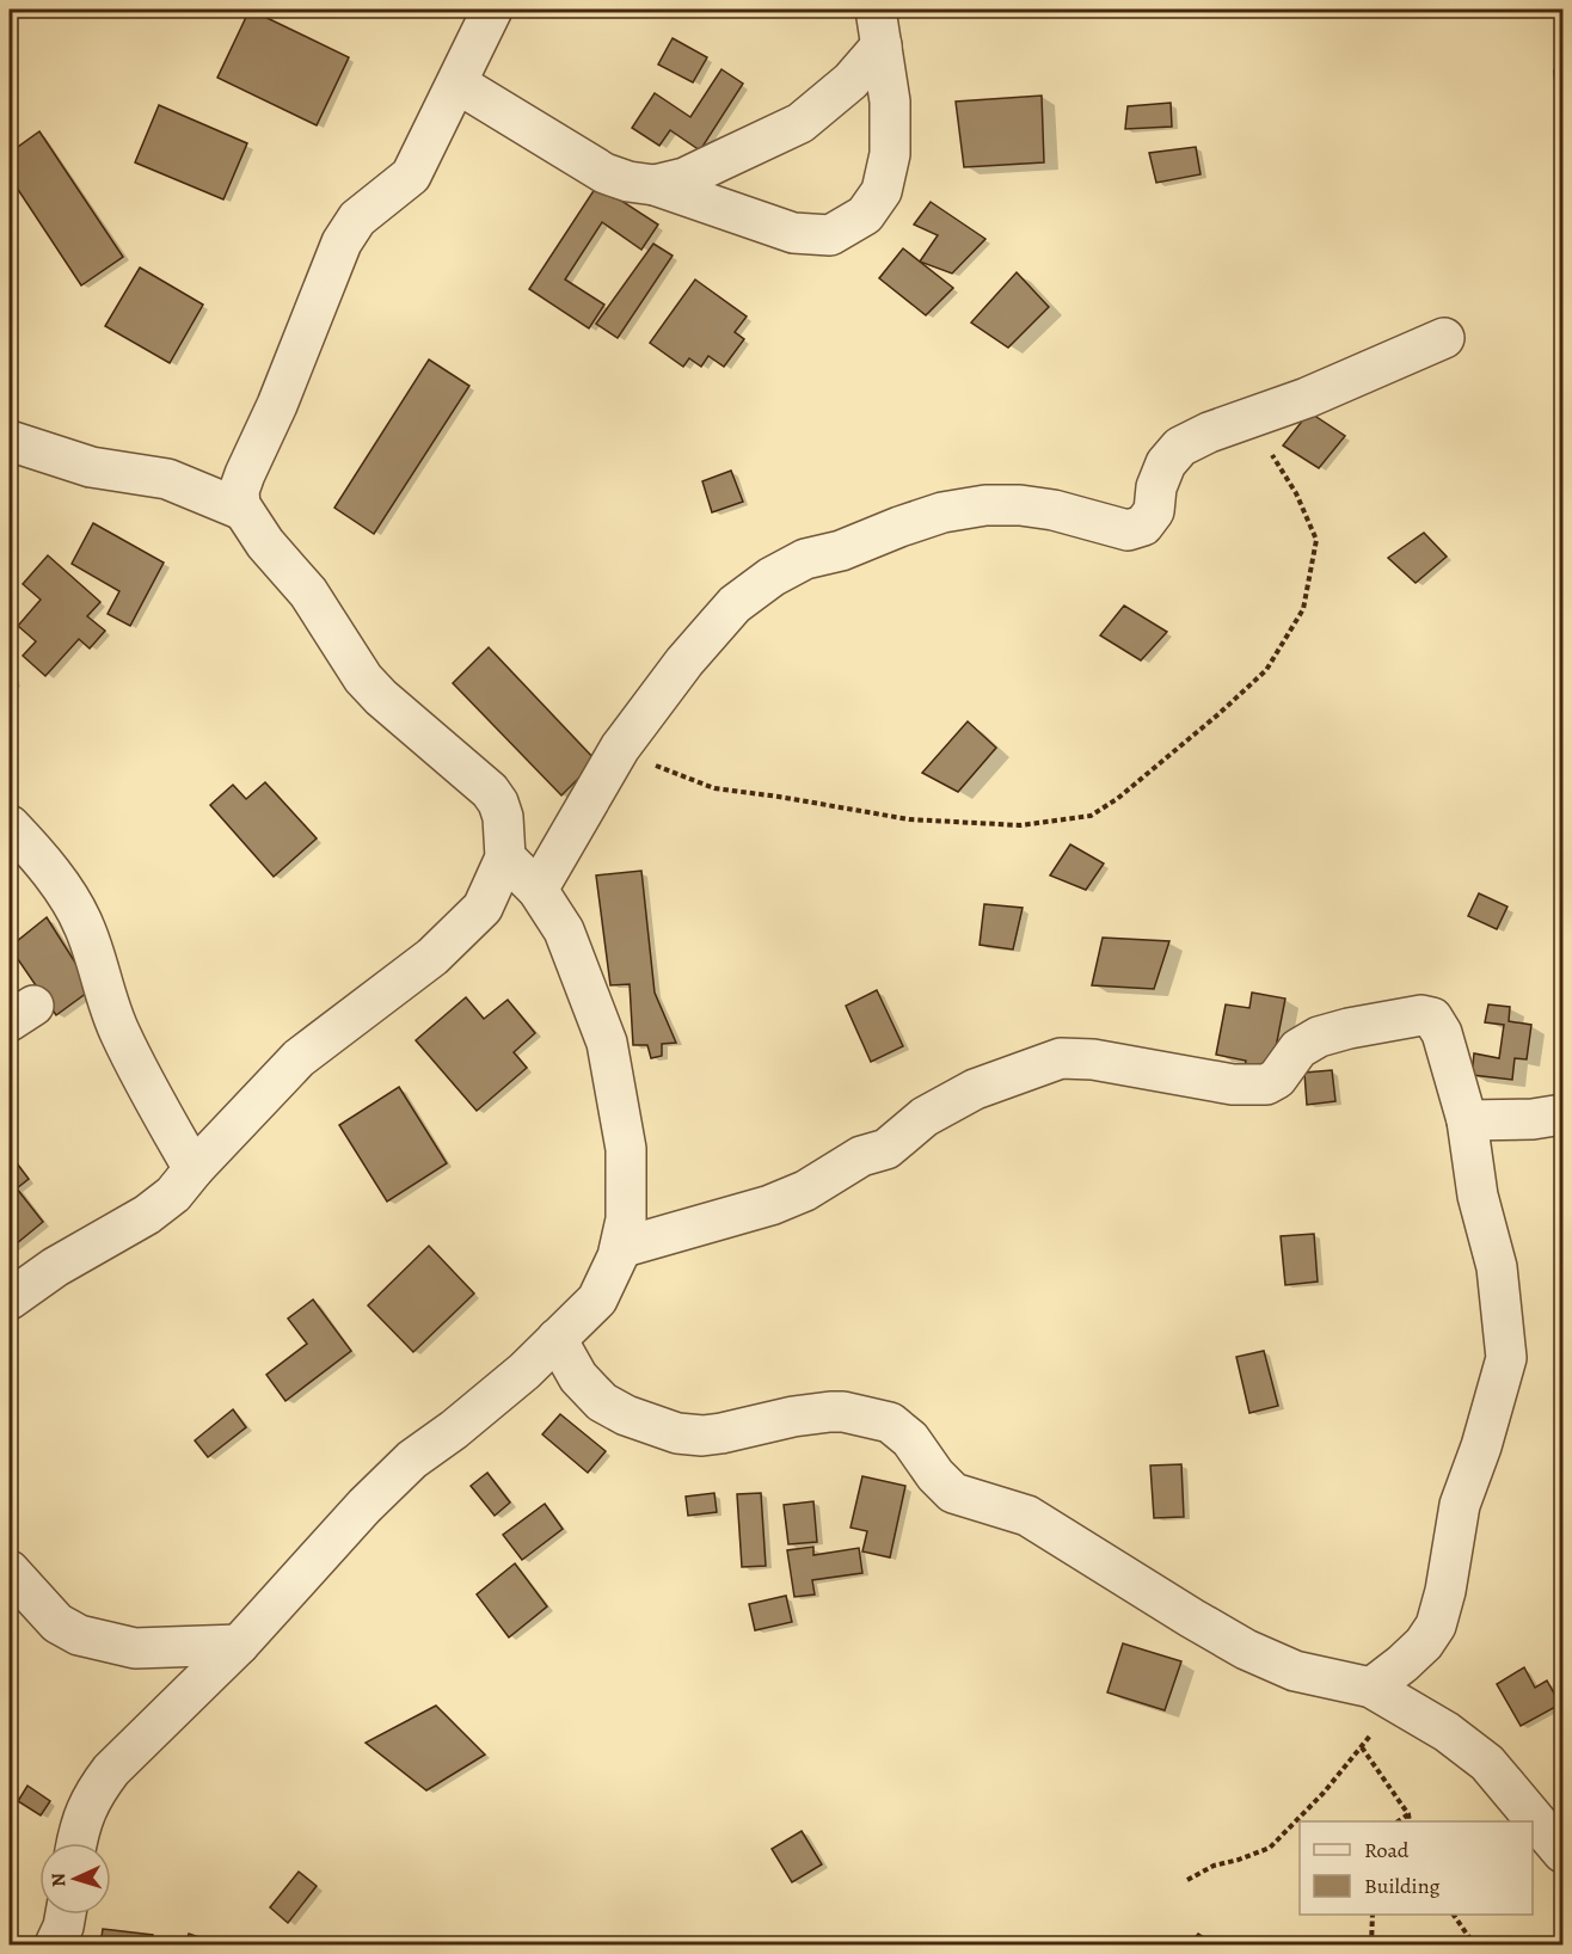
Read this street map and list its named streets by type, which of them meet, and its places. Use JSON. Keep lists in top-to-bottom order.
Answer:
{
  "legend": ["Road", "Building"],
  "north": "left"
}
